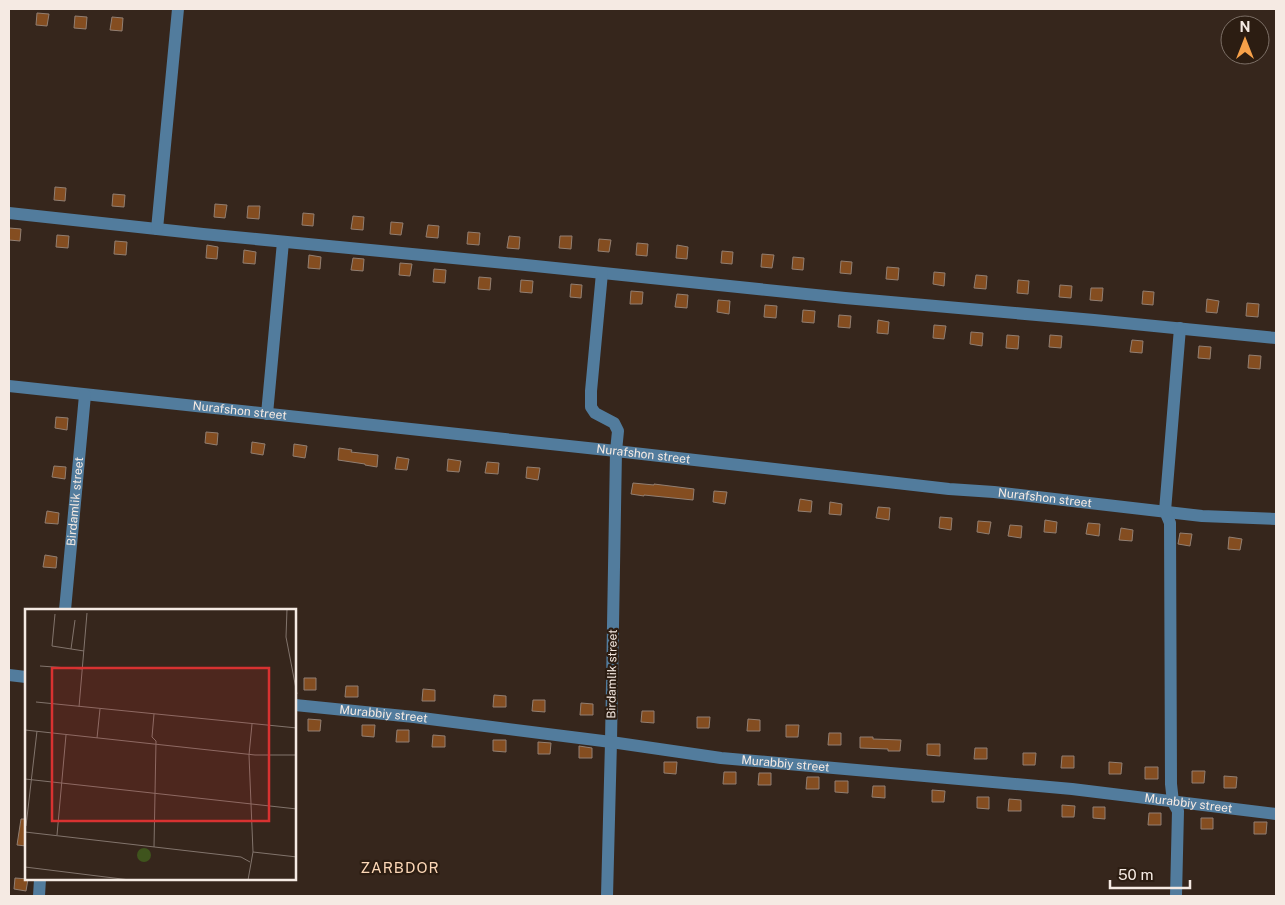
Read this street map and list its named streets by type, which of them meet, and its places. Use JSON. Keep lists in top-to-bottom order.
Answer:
{
  "streets": {
    "street": ["Nurafshon street", "Birdamlik street", "Murabbiy street"]
  },
  "crossings": [
    ["Nurafshon street", "Birdamlik street"],
    ["Birdamlik street", "Murabbiy street"]
  ],
  "districts": ["ZARBDOR"],
  "scale_bar": "50 m",
  "north": "top"
}
